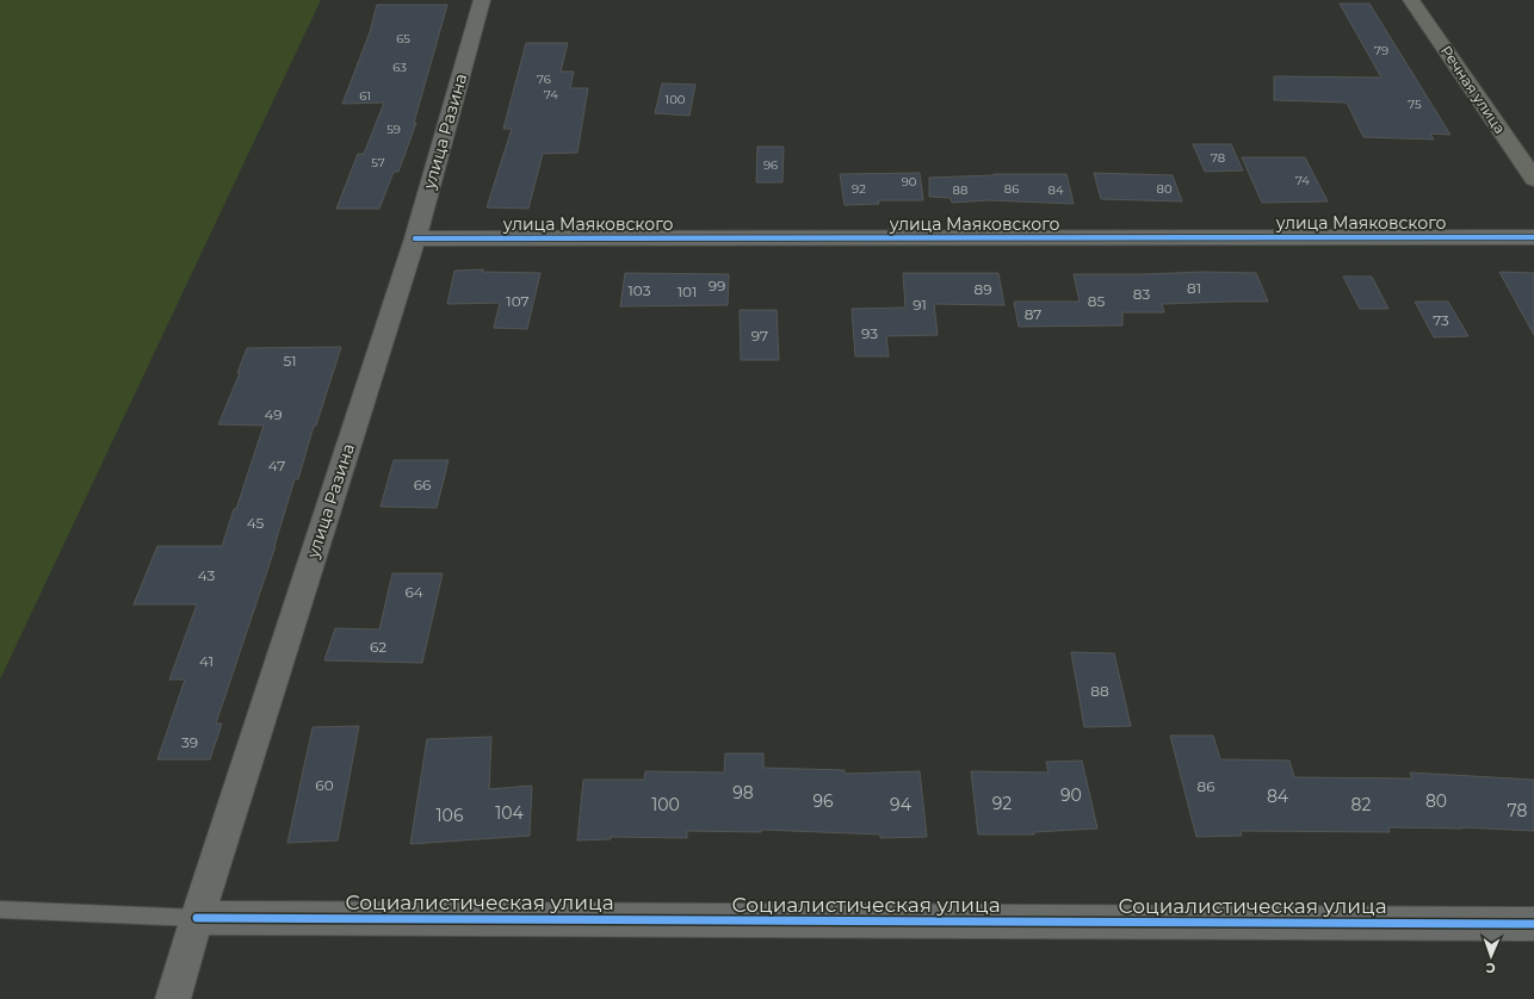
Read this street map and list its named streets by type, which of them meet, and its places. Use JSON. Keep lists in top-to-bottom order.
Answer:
{
  "streets": {
    "street": [
      "Речная улица",
      "улица Разина",
      "улица Маяковского",
      "Социалистическая улица"
    ]
  },
  "crossings": [
    ["улица Разина", "улица Маяковского"],
    ["улица Разина", "Социалистическая улица"]
  ],
  "house_numbers": [
    "65",
    "79",
    "63",
    "76",
    "74",
    "61",
    "100",
    "75",
    "59",
    "78",
    "57",
    "96",
    "74",
    "90",
    "92",
    "86",
    "80",
    "88",
    "84",
    "99",
    "81",
    "89",
    "103",
    "101",
    "83",
    "107",
    "85",
    "91",
    "87",
    "73",
    "93",
    "97",
    "51",
    "49",
    "47",
    "66",
    "45",
    "43",
    "64",
    "62",
    "41",
    "88",
    "39",
    "60",
    "86",
    "98",
    "90",
    "84",
    "96",
    "80",
    "92",
    "100",
    "94",
    "82",
    "78",
    "104",
    "106"
  ],
  "north": "bottom"
}
